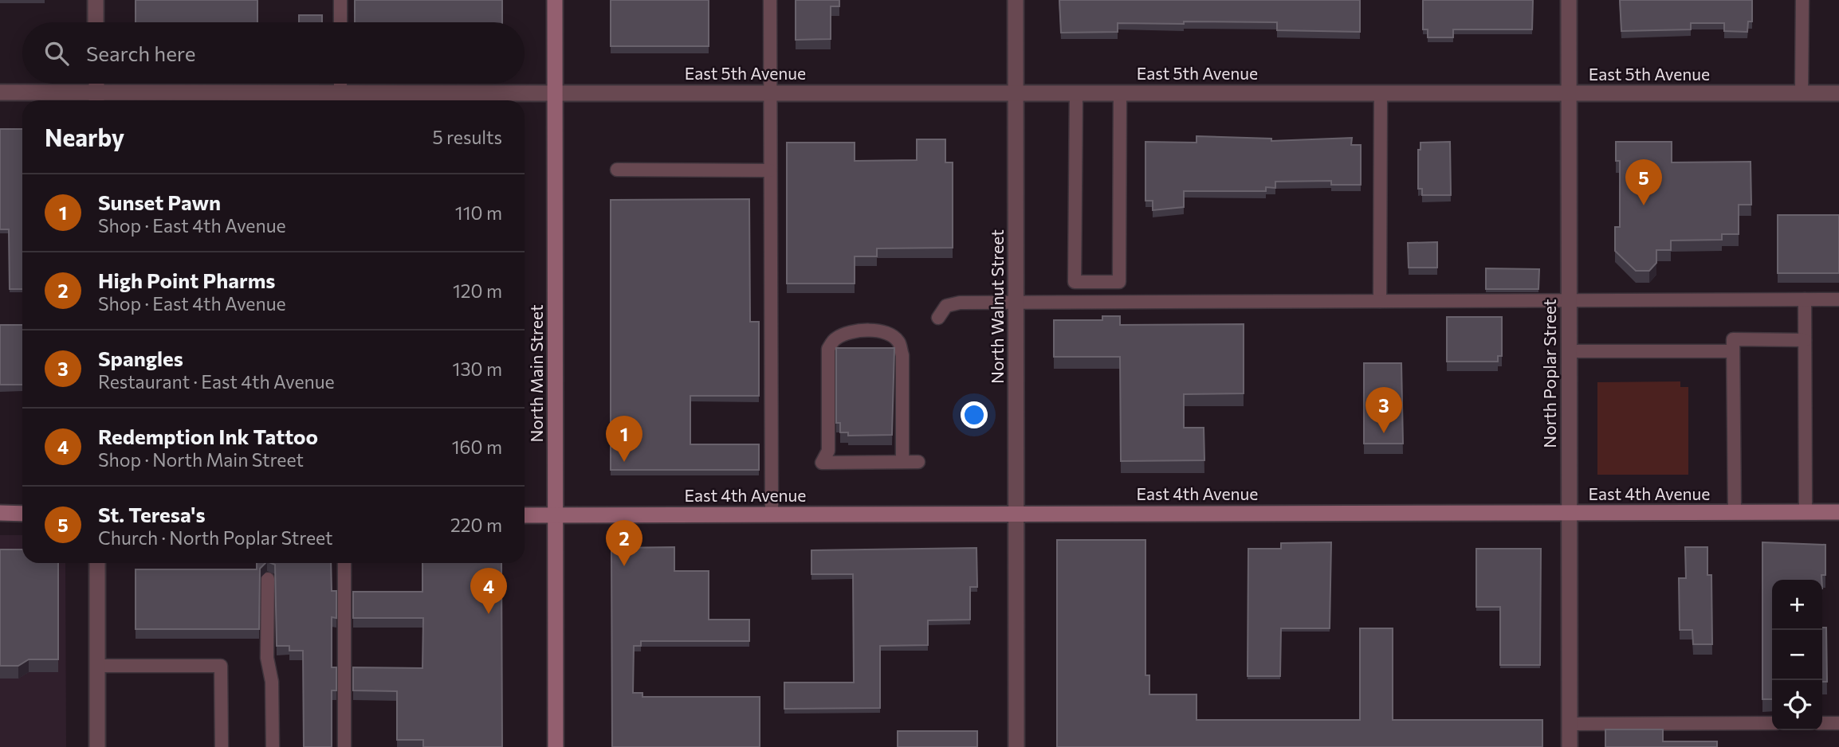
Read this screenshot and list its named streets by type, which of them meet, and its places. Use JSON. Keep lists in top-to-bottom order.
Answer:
{
  "streets": {
    "main road": ["North Main Street", "East 4th Avenue"],
    "street": ["East 5th Avenue", "North Walnut Street", "North Poplar Street"]
  },
  "crossings": [
    ["East 5th Avenue", "North Walnut Street"],
    ["East 5th Avenue", "North Main Street"],
    ["East 5th Avenue", "North Poplar Street"],
    ["North Walnut Street", "East 4th Avenue"],
    ["North Main Street", "East 4th Avenue"],
    ["North Poplar Street", "East 4th Avenue"]
  ],
  "page": {
    "search": "Search here",
    "heading": ["Nearby", "5 results"],
    "pins": [
      "5",
      "3",
      "1",
      "2",
      "4"
    ],
    "list": [
      {
        "mark": "1",
        "name": "Sunset Pawn",
        "note": "Shop · East 4th Avenue",
        "value": "110 m"
      },
      {
        "mark": "2",
        "name": "High Point Pharms",
        "note": "Shop · East 4th Avenue",
        "value": "120 m"
      },
      {
        "mark": "3",
        "name": "Spangles",
        "note": "Restaurant · East 4th Avenue",
        "value": "130 m"
      },
      {
        "mark": "4",
        "name": "Redemption Ink Tattoo",
        "note": "Shop · North Main Street",
        "value": "160 m"
      },
      {
        "mark": "5",
        "name": "St. Teresa's",
        "note": "Church · North Poplar Street",
        "value": "220 m"
      }
    ],
    "map_buttons": ["+", "−"]
  }
}
